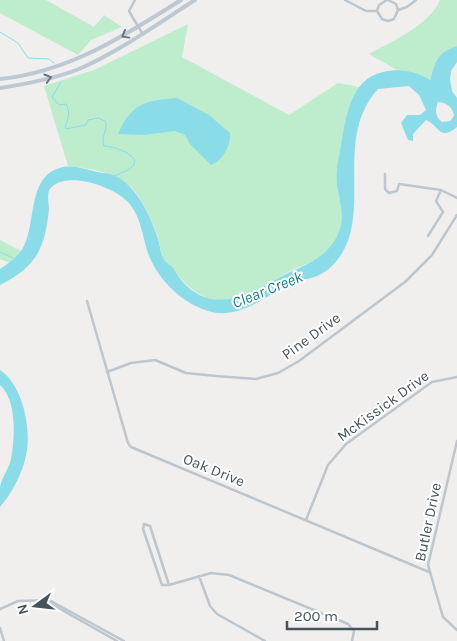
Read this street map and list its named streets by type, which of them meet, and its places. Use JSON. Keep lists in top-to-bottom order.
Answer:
{
  "streets": {
    "street": [
      "Pine Drive",
      "McKissick Drive",
      "Oak Drive",
      "Butler Drive"
    ]
  },
  "crossings": [
    ["Pine Drive", "Oak Drive"],
    ["McKissick Drive", "Oak Drive"],
    ["Oak Drive", "Butler Drive"]
  ],
  "water": ["Clear Creek"],
  "scale_bar": "200 m",
  "north": "left"
}
